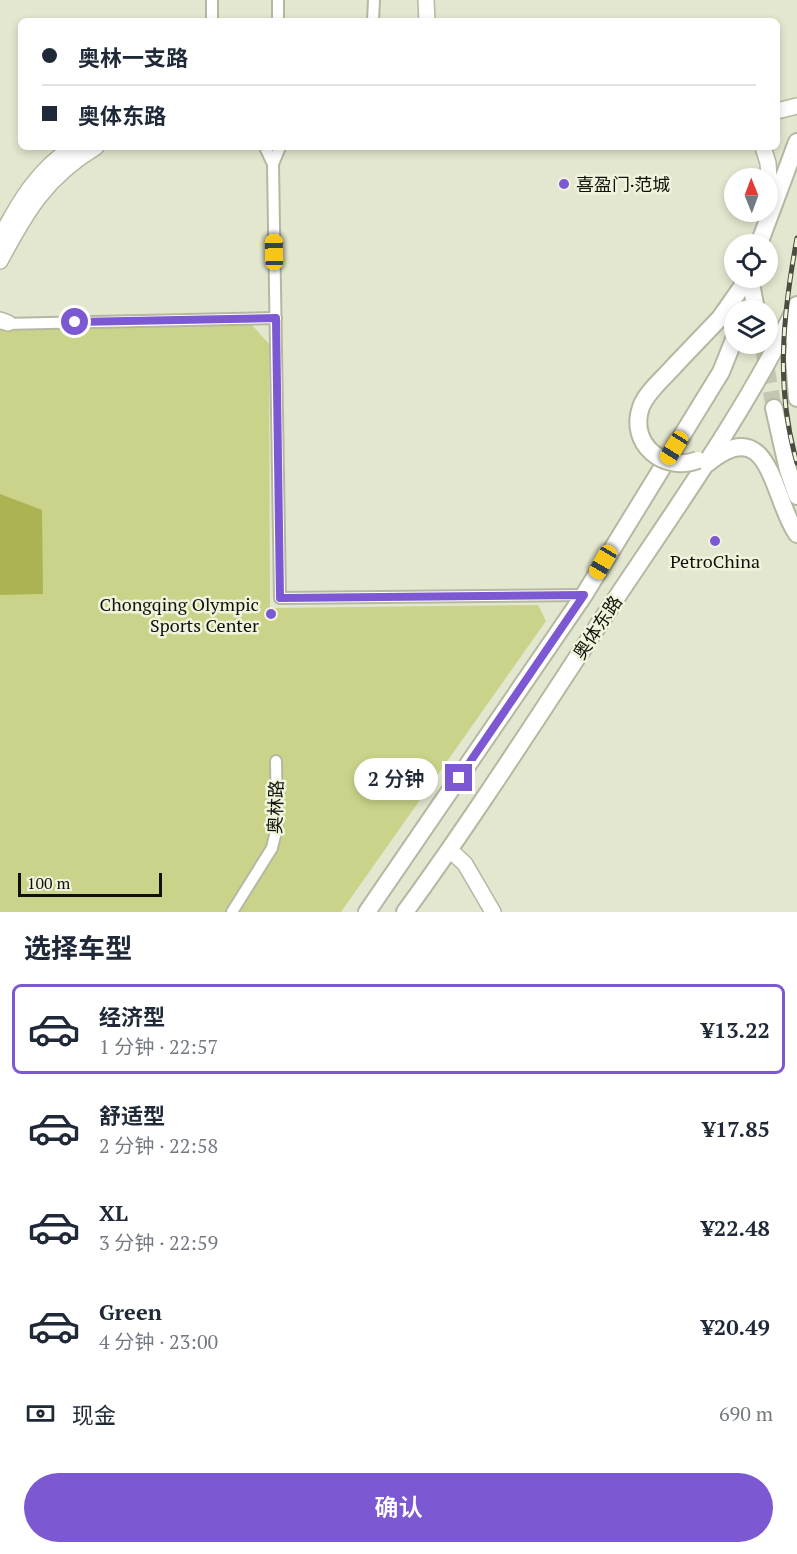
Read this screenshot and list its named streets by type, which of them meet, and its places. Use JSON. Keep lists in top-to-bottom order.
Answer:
{
  "streets": {
    "main road": ["奥体东路"],
    "street": ["奥林路"]
  },
  "places": ["喜盈门·范城", "PetroChina", "Chongqing Olympic Sports Center"],
  "scale_bar": "100 m",
  "north": "top",
  "page": {
    "banner": ["奥林一支路", "奥体东路"],
    "bubble": "2 分钟",
    "scale": "100 m",
    "heading": "选择车型",
    "list": [
      {
        "name": "经济型",
        "note": "1 分钟 · 22:57",
        "value": "¥13.22"
      },
      {
        "name": "舒适型",
        "note": "2 分钟 · 22:58",
        "value": "¥17.85"
      },
      {
        "name": "XL",
        "note": "3 分钟 · 22:59",
        "value": "¥22.48"
      },
      {
        "name": "Green",
        "note": "4 分钟 · 23:00",
        "value": "¥20.49"
      }
    ],
    "pay": ["现金", "690 m"],
    "buttons": "确认"
  }
}
